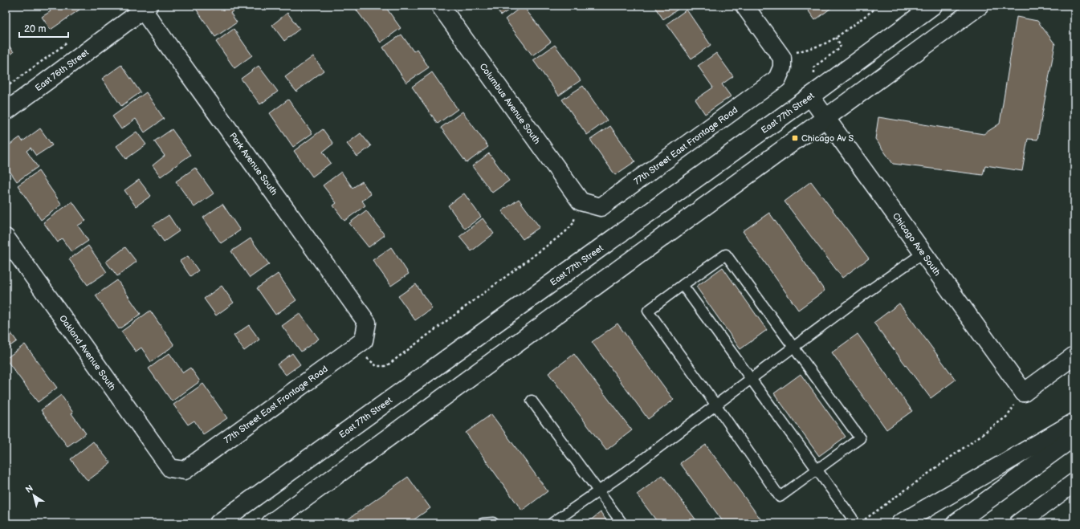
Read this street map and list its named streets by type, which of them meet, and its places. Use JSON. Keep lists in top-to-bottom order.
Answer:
{
  "streets": {
    "main road": [
      "East 76th Street",
      "Columbus Avenue South",
      "East 77th Street",
      "77th Street East Frontage Road",
      "Park Avenue South",
      "Chicago Ave South",
      "Oakland Avenue South"
    ]
  },
  "crossings": [
    ["East 76th Street", "Park Avenue South"],
    ["Columbus Avenue South", "77th Street East Frontage Road"],
    ["East 77th Street", "Chicago Ave South"],
    ["77th Street East Frontage Road", "Park Avenue South"],
    ["77th Street East Frontage Road", "Oakland Avenue South"]
  ],
  "places": {
    "transit": ["Chicago Av S"]
  },
  "scale_bar": "20 m",
  "north": "top left"
}
